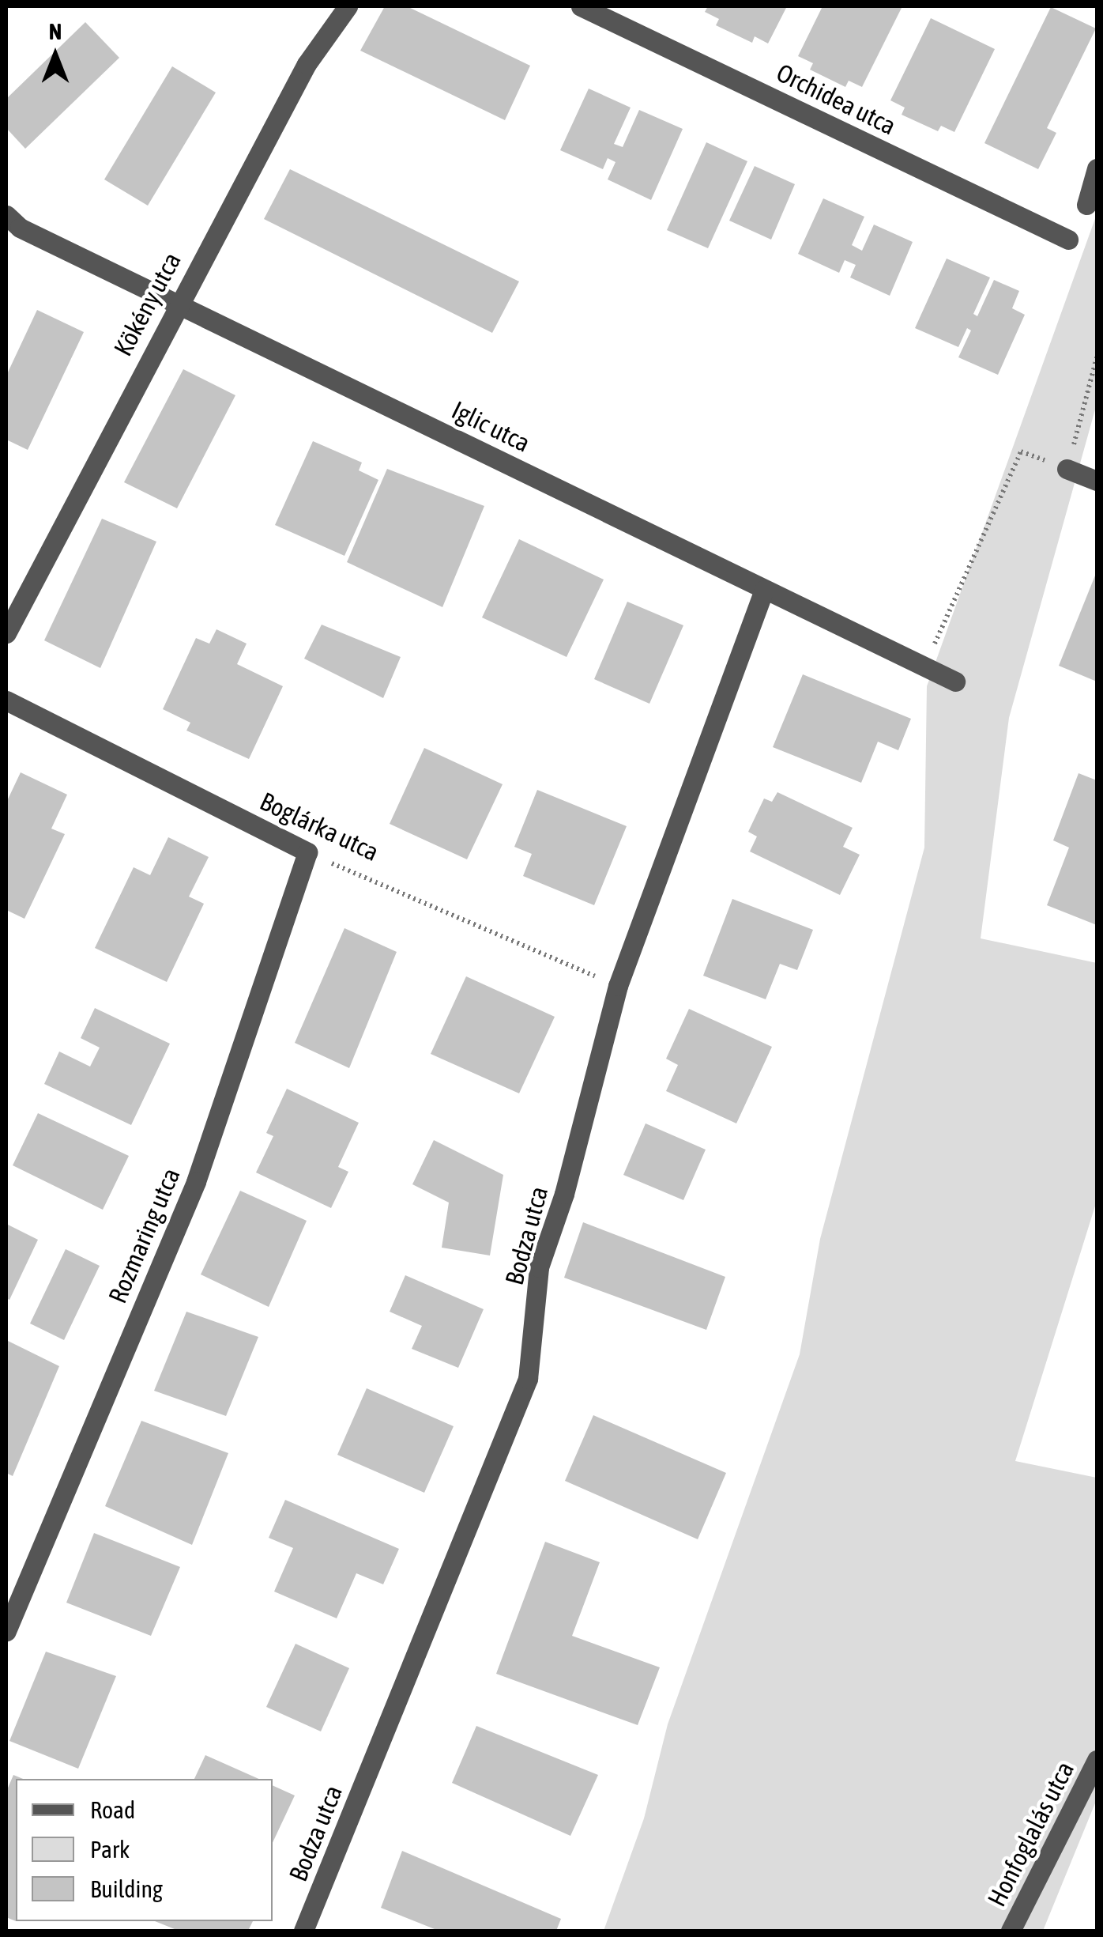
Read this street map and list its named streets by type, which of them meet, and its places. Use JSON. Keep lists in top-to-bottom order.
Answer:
{
  "streets": {
    "street": [
      "Orchidea utca",
      "Kökény utca",
      "Iglic utca",
      "Boglárka utca",
      "Rozmaring utca",
      "Bodza utca",
      "Honfoglalás utca"
    ]
  },
  "crossings": [
    ["Kökény utca", "Iglic utca"],
    ["Iglic utca", "Bodza utca"],
    ["Boglárka utca", "Rozmaring utca"],
    ["Boglárka utca", "Bodza utca"]
  ],
  "legend": ["Road", "Park", "Building"],
  "north": "top"
}
